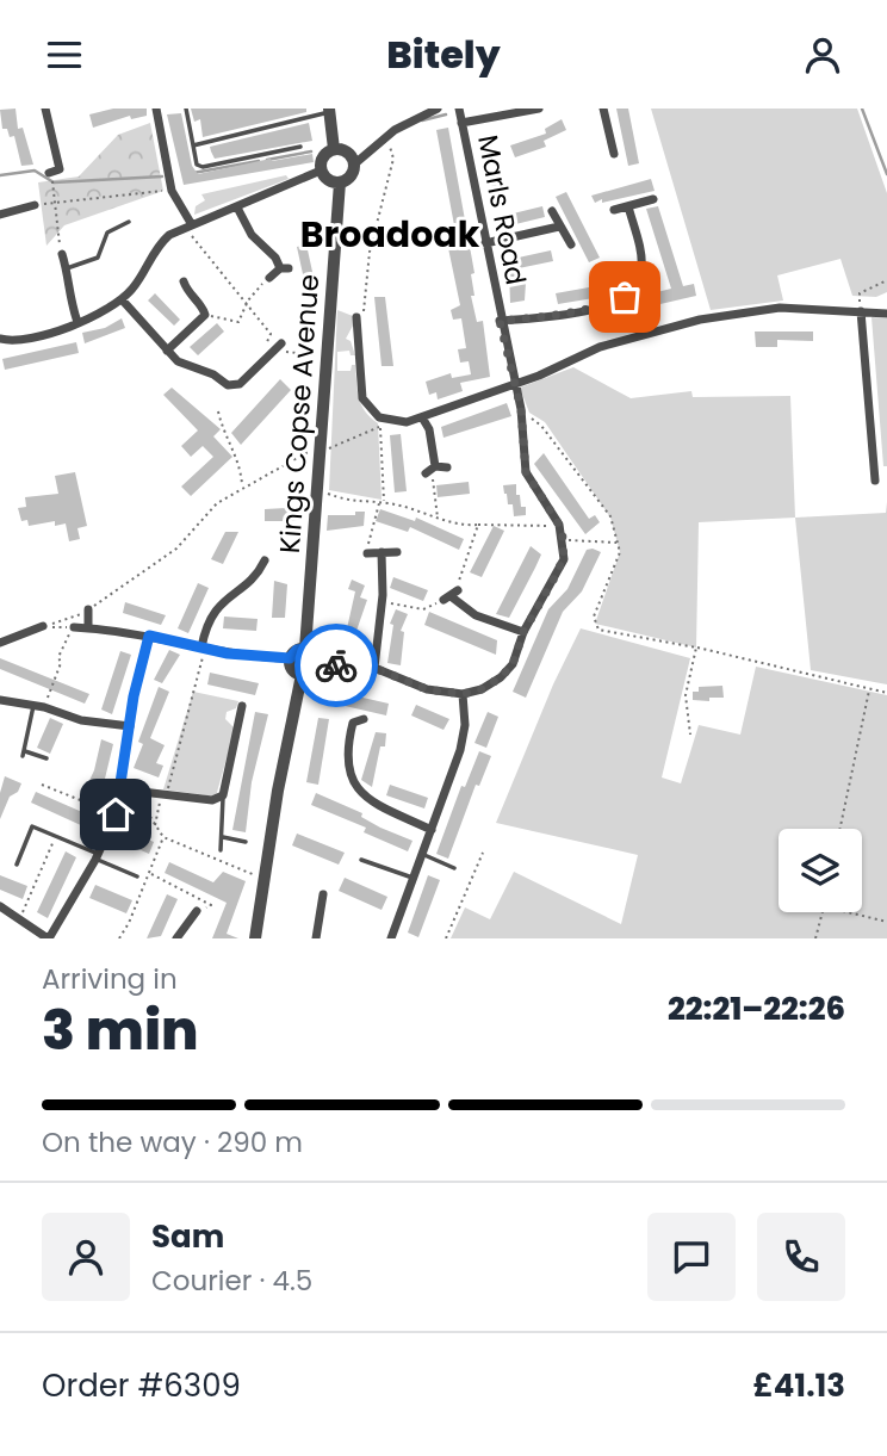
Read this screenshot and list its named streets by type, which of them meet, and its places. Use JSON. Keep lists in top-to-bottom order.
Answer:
{
  "streets": {
    "street": ["Marls Road", "Kings Copse Avenue"]
  },
  "districts": ["Broadoak"],
  "page": {
    "header": "Bitely",
    "heading": ["3 min", "Arriving in", "22:21–22:26"],
    "panel": [
      "Sam",
      "Courier · 4.5",
      "Order #6309",
      "£41.13"
    ],
    "bar": "On the way · 290 m"
  }
}
